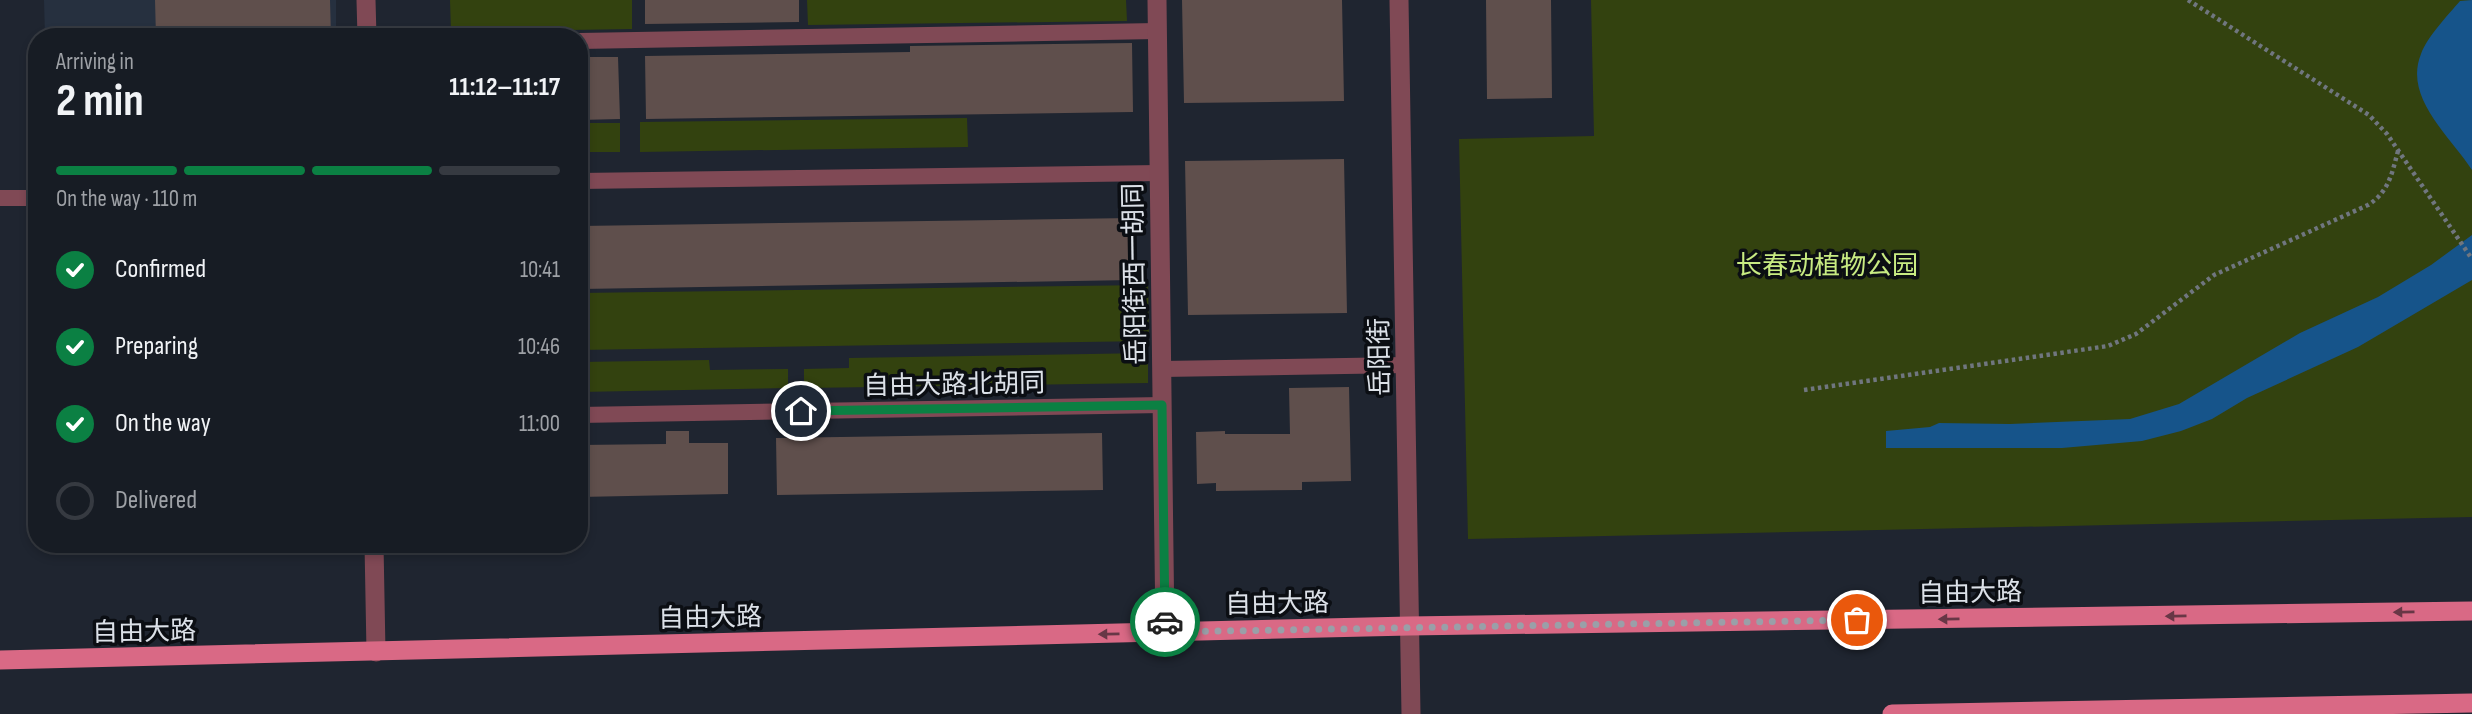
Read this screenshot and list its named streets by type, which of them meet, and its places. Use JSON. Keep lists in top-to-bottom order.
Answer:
{
  "streets": {
    "main road": ["自由大路"],
    "street": ["岳阳街西一胡同", "岳阳街"],
    "lane": ["自由大路北胡同"]
  },
  "crossings": [
    ["岳阳街西一胡同", "自由大路北胡同"],
    ["岳阳街西一胡同", "自由大路"],
    ["岳阳街", "自由大路"]
  ],
  "parks": ["长春动植物公园"],
  "page": {
    "heading": ["2 min", "Arriving in", "11:12–11:17"],
    "bar": "On the way · 110 m",
    "list": [
      ["Confirmed", "10:41"],
      ["Preparing", "10:46"],
      ["On the way", "11:00"],
      "Delivered"
    ]
  }
}
